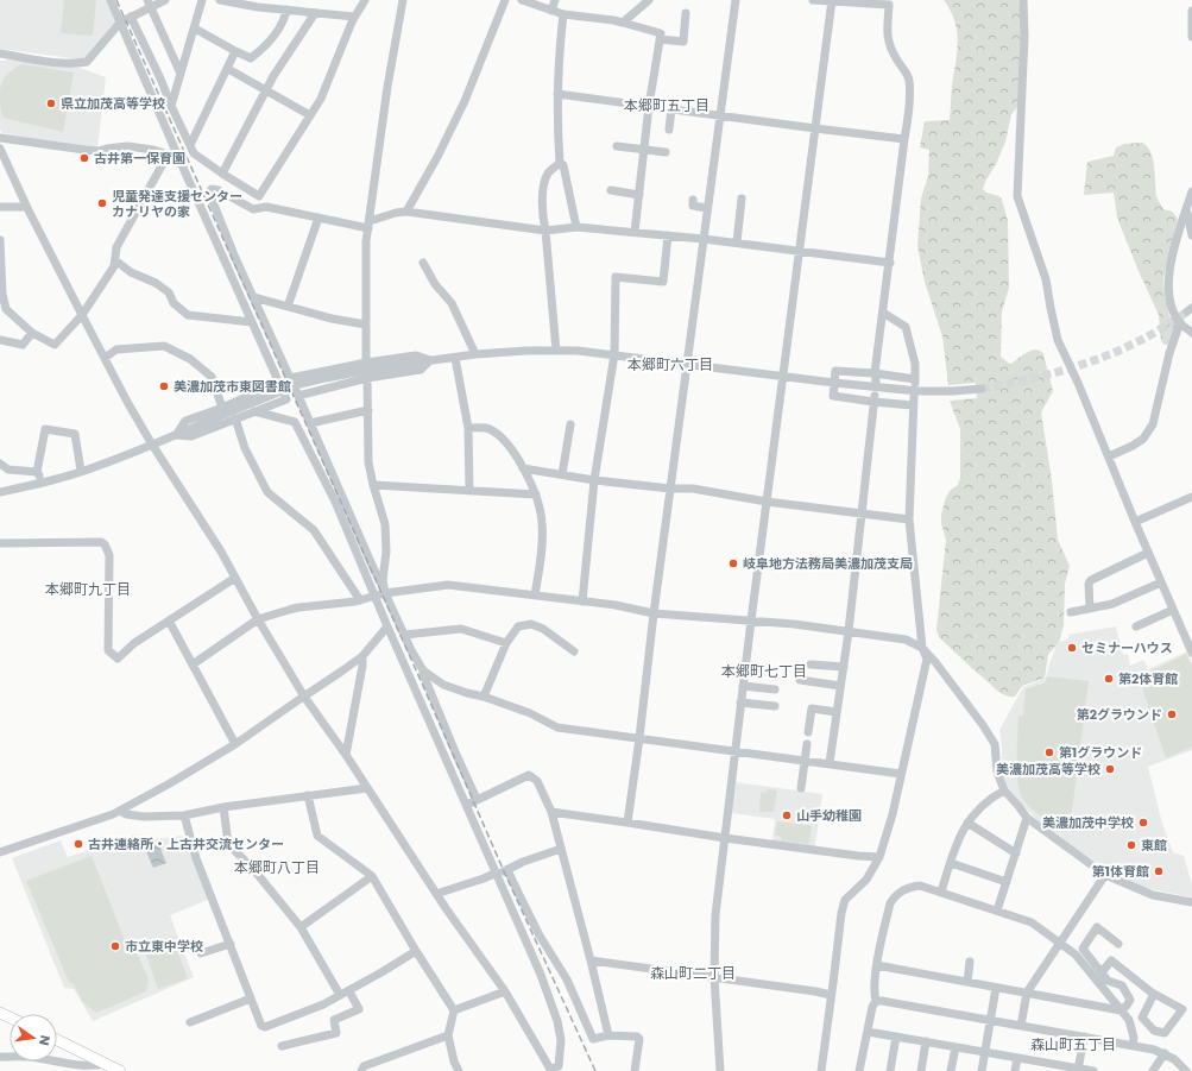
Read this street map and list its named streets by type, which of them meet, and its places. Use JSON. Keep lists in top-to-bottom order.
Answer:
{
  "districts": [
    "本郷町五丁目",
    "本郷町六丁目",
    "本郷町九丁目",
    "本郷町七丁目",
    "本郷町八丁目",
    "森山町二丁目",
    "森山町五丁目"
  ],
  "places": [
    "県立加茂高等学校",
    "古井第一保育園",
    "児童発達支援センター カナリヤの家",
    "美濃加茂市東図書館",
    "岐阜地方法務局美濃加茂支局",
    "セミナーハウス",
    "第2体育館",
    "第2グラウンド",
    "第1グラウンド",
    "美濃加茂高等学校",
    "山手幼稚園",
    "美濃加茂中学校",
    "古井連絡所・上古井交流センター",
    "東館",
    "第1体育館",
    "市立東中学校"
  ],
  "north": "right"
}
